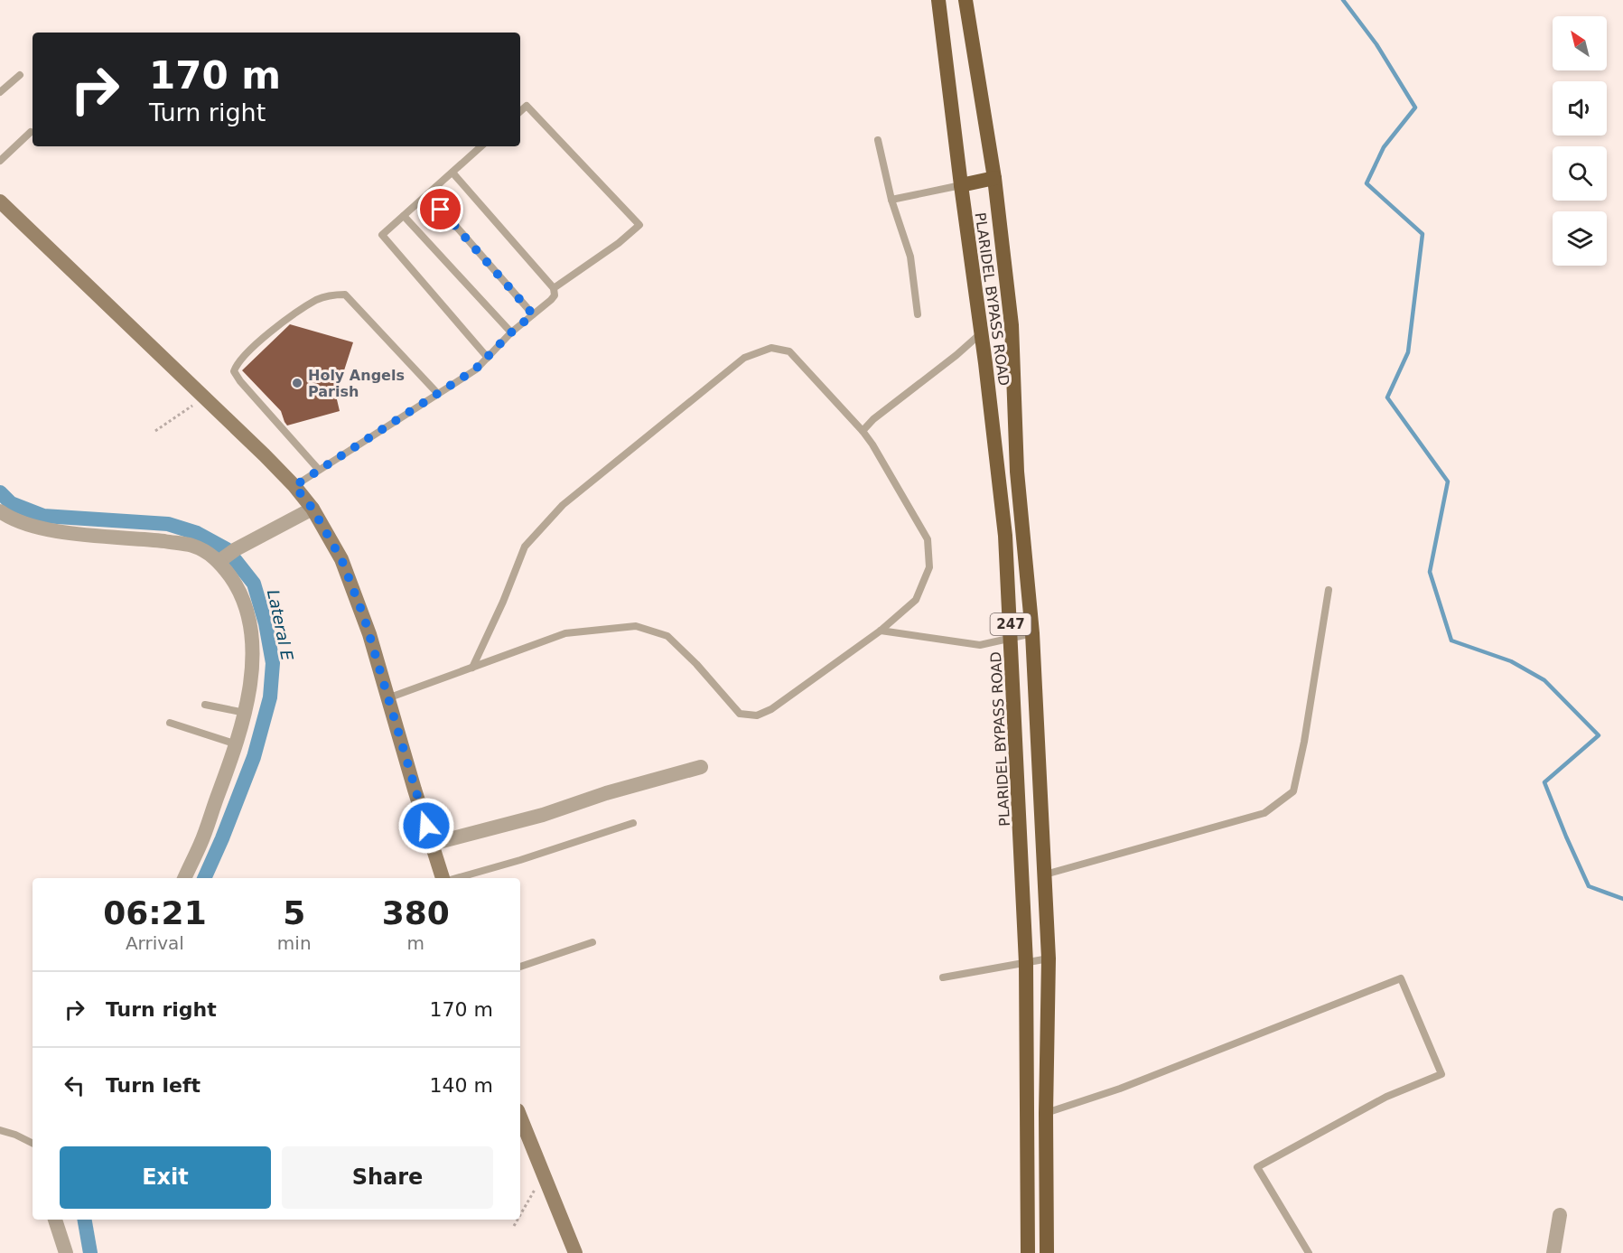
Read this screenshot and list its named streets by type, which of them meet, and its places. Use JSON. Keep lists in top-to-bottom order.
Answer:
{
  "streets": {
    "highway": ["PLARIDEL BYPASS ROAD", "247"]
  },
  "water": ["Lateral E"],
  "places": ["Holy Angels Parish"],
  "north": "top left",
  "page": {
    "turn": ["170 m", "Turn right"],
    "eta": [
      "06:21",
      "Arrival",
      "5",
      "min",
      "380",
      "m"
    ],
    "list": [
      {
        "name": "Turn right",
        "value": "170 m"
      },
      {
        "name": "Turn left",
        "value": "140 m"
      }
    ],
    "buttons": ["Exit", "Share"]
  }
}
